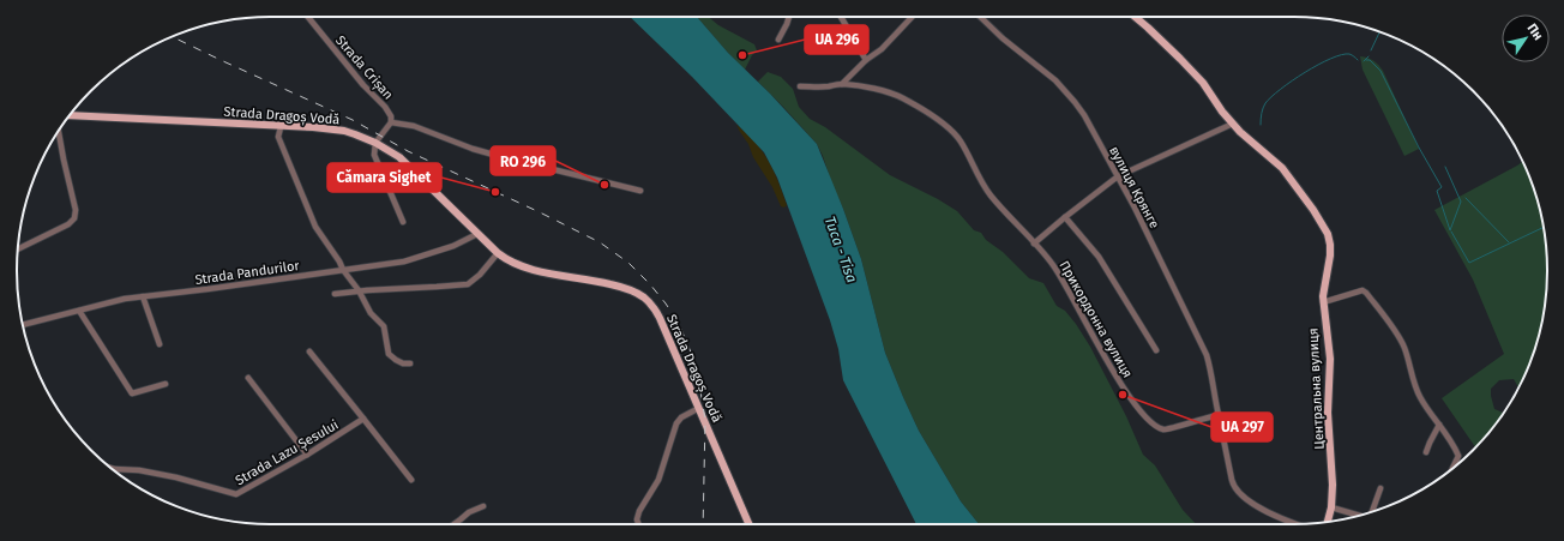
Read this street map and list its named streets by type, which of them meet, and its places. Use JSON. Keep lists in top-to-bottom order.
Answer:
{
  "streets": {
    "main road": ["Strada Dragoș Vodă", "Центральна вулиця"],
    "street": [
      "Strada Crișan",
      "вулиця Крянге",
      "Strada Pandurilor",
      "Прикордонна вулиця",
      "Strada Lazu Șesului"
    ]
  },
  "crossings": [
    ["Strada Dragoș Vodă", "Strada Pandurilor"],
    ["вулиця Крянге", "Прикордонна вулиця"]
  ],
  "water": ["Тиса - Tisa"],
  "places": [
    "UA 296",
    "RO 296",
    "Cămara Sighet",
    "UA 297"
  ],
  "north": "top right"
}
